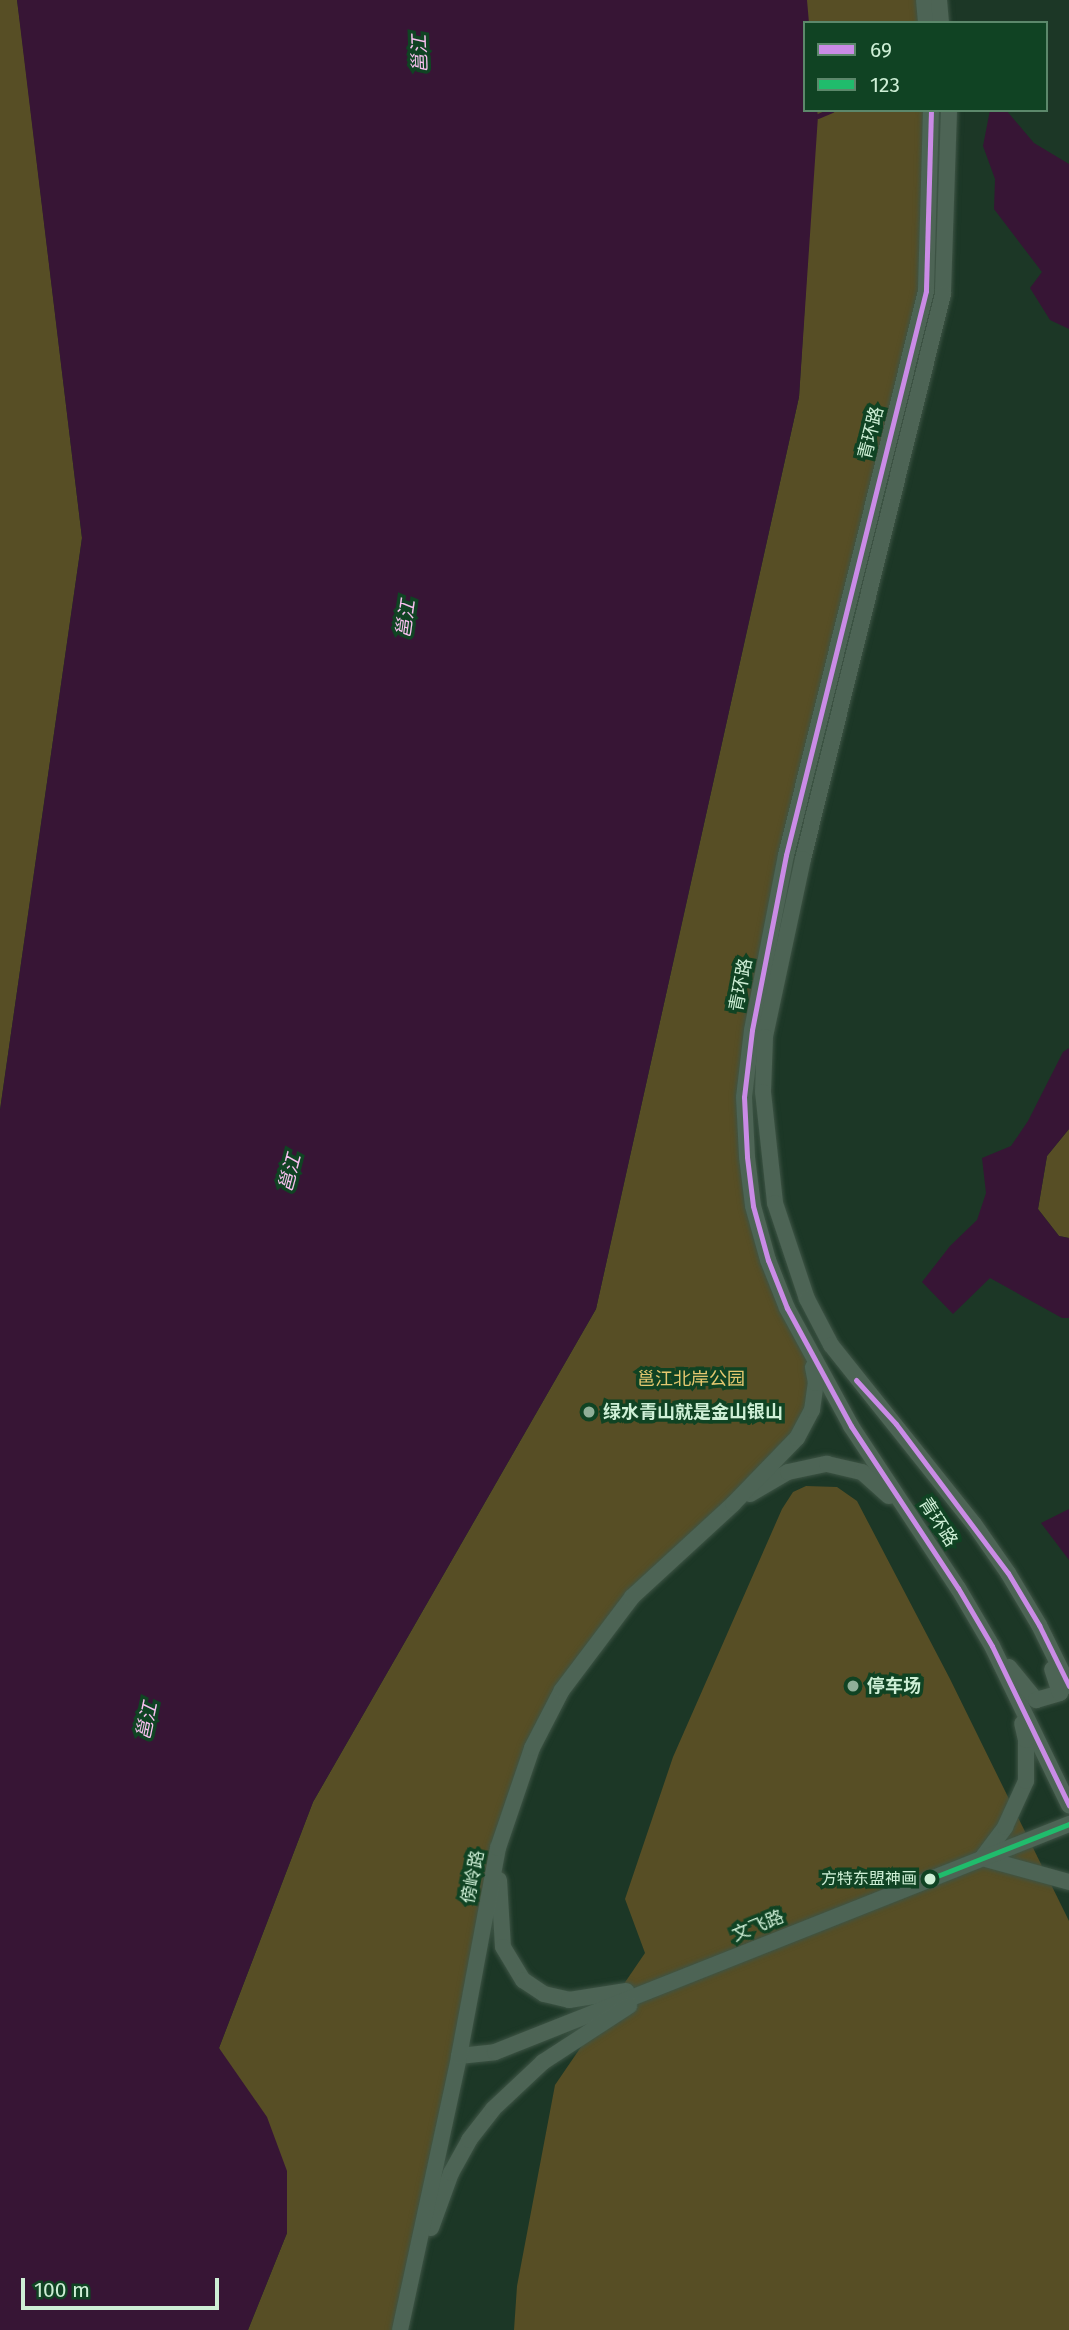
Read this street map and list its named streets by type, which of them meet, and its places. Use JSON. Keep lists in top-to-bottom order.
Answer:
{
  "streets": {
    "main road": ["青环路", "傍岭路", "文飞路"]
  },
  "crossings": [
    ["傍岭路", "文飞路"]
  ],
  "water": ["邕江"],
  "parks": ["邕江北岸公园"],
  "places": ["绿水青山就是金山银山", "停车场", "方特东盟神画"],
  "lines": ["transit line 69", "transit line 123"],
  "legend": ["69", "123"],
  "scale_bar": "100 m"
}
